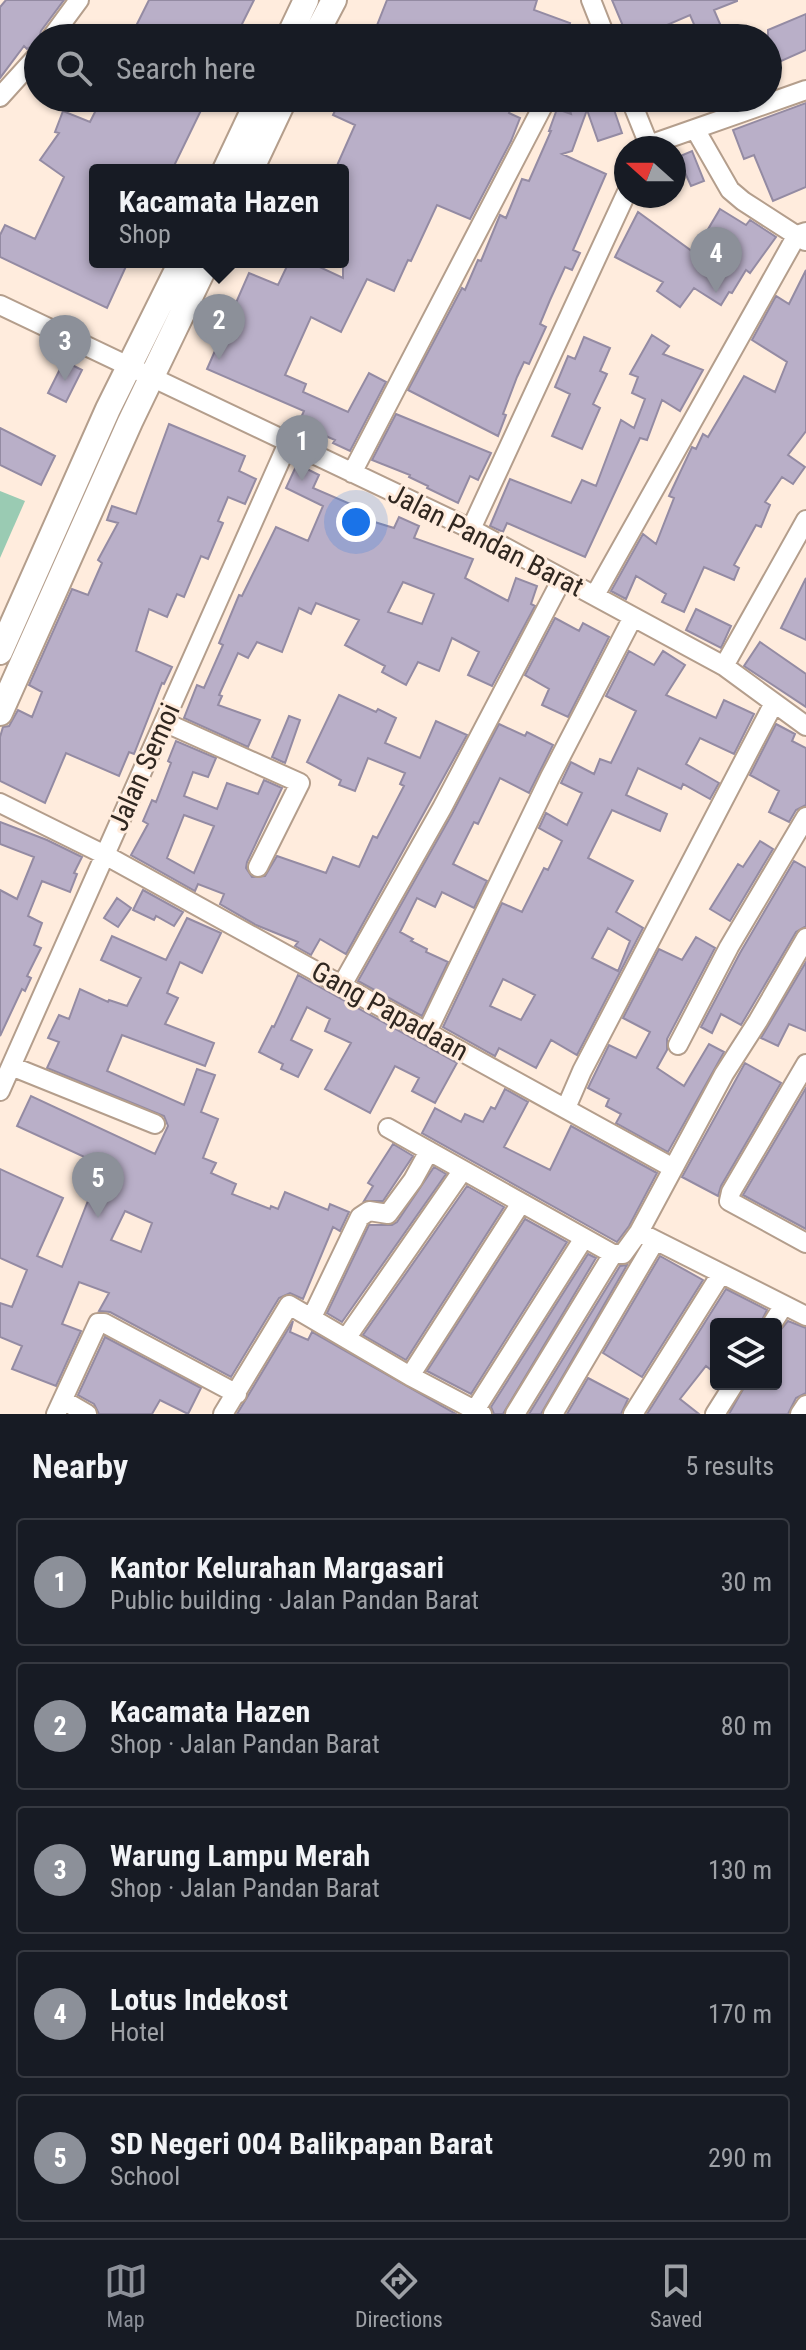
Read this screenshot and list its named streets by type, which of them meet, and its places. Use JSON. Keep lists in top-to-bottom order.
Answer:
{
  "streets": {
    "street": ["Jalan Pandan Barat", "Jalan Semoi", "Gang Papadaan"]
  },
  "crossings": [
    ["Jalan Pandan Barat", "Jalan Semoi"],
    ["Jalan Semoi", "Gang Papadaan"]
  ],
  "north": "left",
  "page": {
    "search": "Search here",
    "popup": ["Kacamata Hazen", "Shop"],
    "pins": [
      "4",
      "2",
      "3",
      "1",
      "5"
    ],
    "heading": ["Nearby", "5 results"],
    "list": [
      {
        "mark": "1",
        "name": "Kantor Kelurahan Margasari",
        "note": "Public building · Jalan Pandan Barat",
        "value": "30 m"
      },
      {
        "mark": "2",
        "name": "Kacamata Hazen",
        "note": "Shop · Jalan Pandan Barat",
        "value": "80 m"
      },
      {
        "mark": "3",
        "name": "Warung Lampu Merah",
        "note": "Shop · Jalan Pandan Barat",
        "value": "130 m"
      },
      {
        "mark": "4",
        "name": "Lotus Indekost",
        "note": "Hotel",
        "value": "170 m"
      },
      {
        "mark": "5",
        "name": "SD Negeri 004 Balikpapan Barat",
        "note": "School",
        "value": "290 m"
      }
    ],
    "nav": ["Map", "Directions", "Saved"]
  }
}
